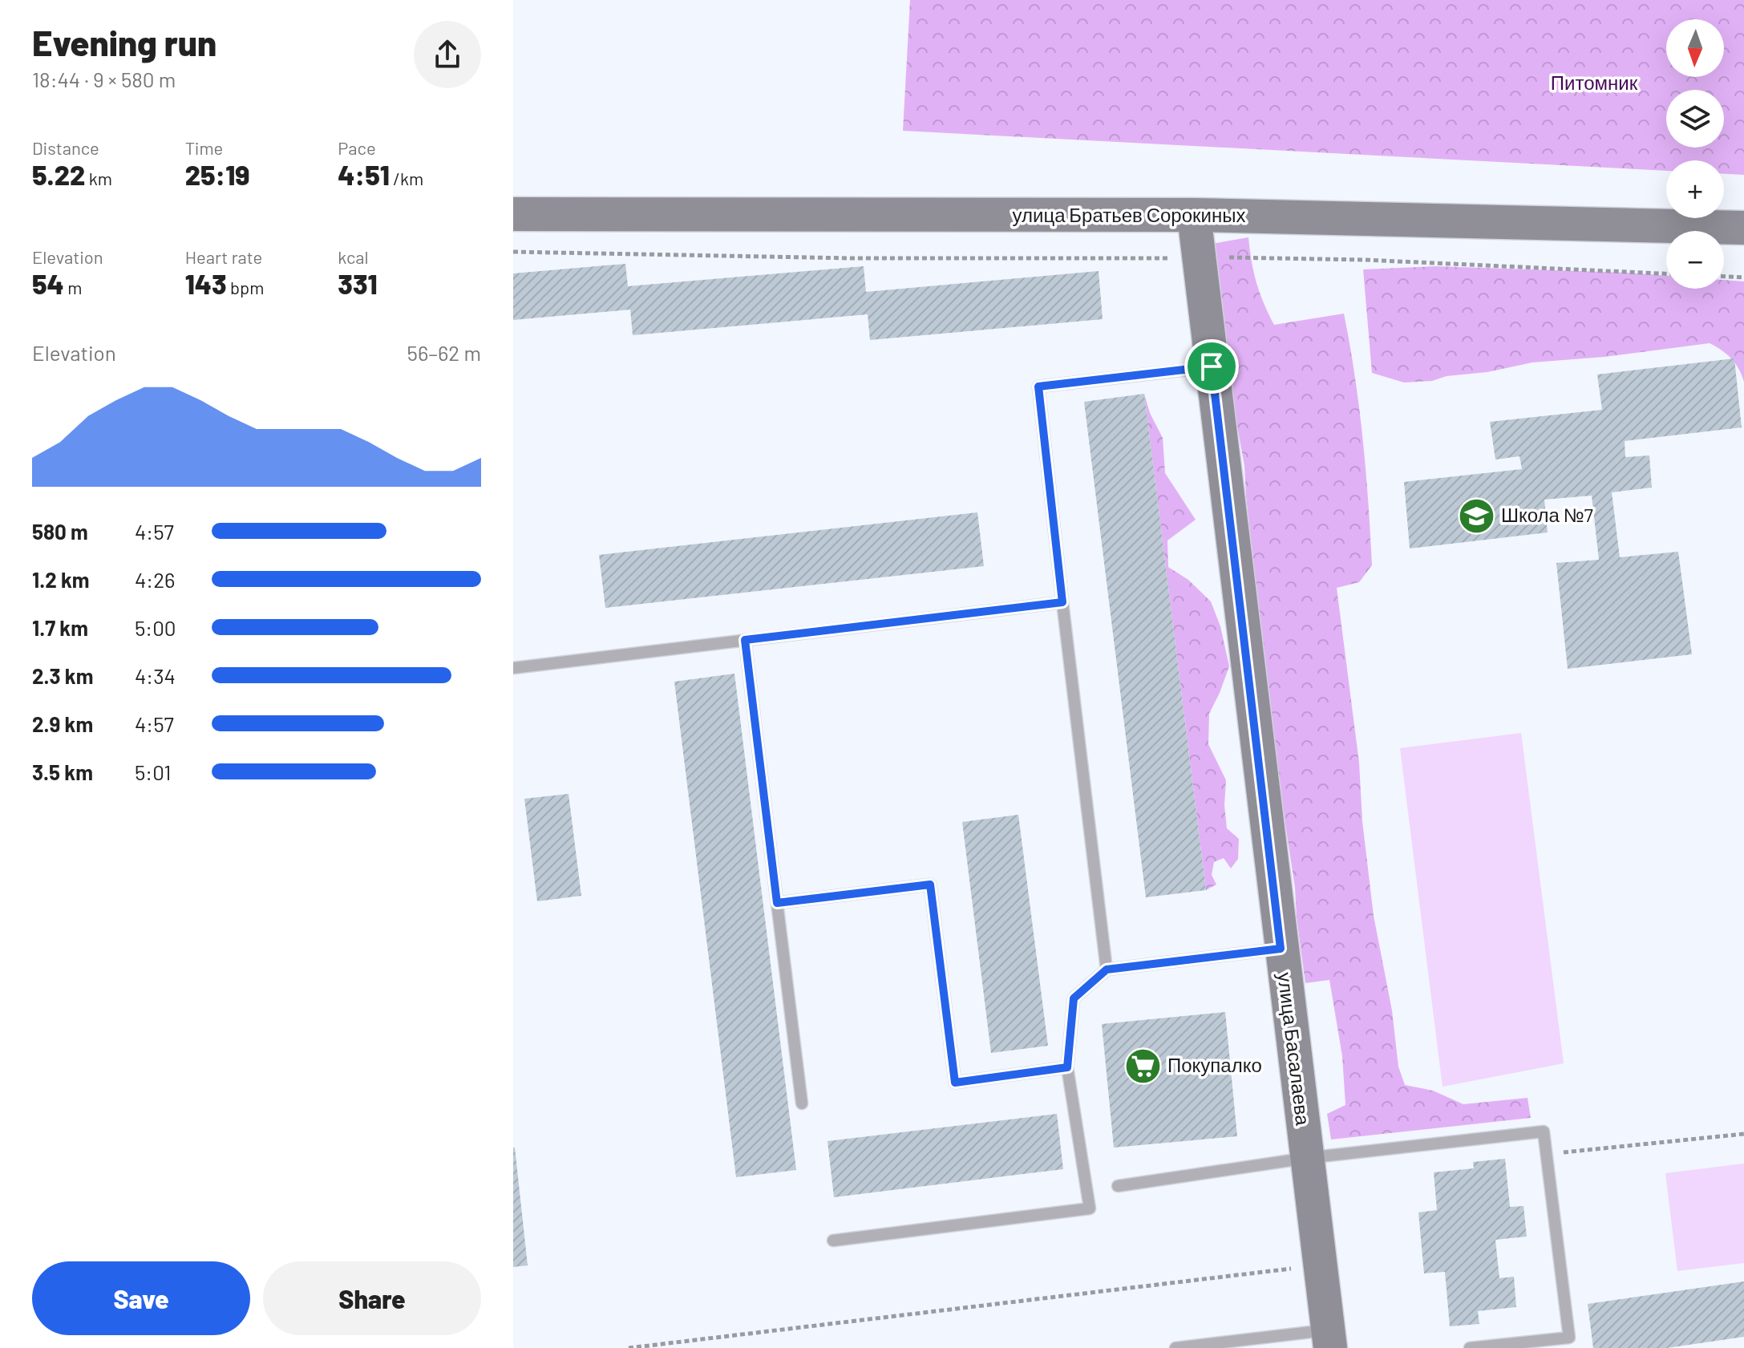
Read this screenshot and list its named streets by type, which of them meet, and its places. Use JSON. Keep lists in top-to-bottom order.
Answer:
{
  "streets": {
    "street": ["улица Братьев Сорокиных", "улица Басалаева"]
  },
  "crossings": [
    ["улица Братьев Сорокиных", "улица Басалаева"]
  ],
  "parks": ["Питомник"],
  "places": {
    "school or university": ["Школа №7"],
    "supermarket": ["Покупалко"]
  },
  "north": "bottom",
  "page": {
    "heading": ["Evening run", "18:44 · 9 × 580 m"],
    "map_buttons": ["+", "−"],
    "stats": [
      ["Distance", "5.22 km"],
      ["Time", "25:19"],
      ["Pace", "4:51 /km"],
      ["Elevation", "54 m"],
      ["Heart rate", "143 bpm"],
      ["kcal", "331"]
    ],
    "chart": ["Elevation", "56–62 m"],
    "list": [
      {
        "name": "580 m",
        "note": "4:57"
      },
      {
        "name": "1.2 km",
        "note": "4:26"
      },
      {
        "name": "1.7 km",
        "note": "5:00"
      },
      {
        "name": "2.3 km",
        "note": "4:34"
      },
      {
        "name": "2.9 km",
        "note": "4:57"
      },
      {
        "name": "3.5 km",
        "note": "5:01"
      }
    ],
    "buttons": ["Save", "Share"]
  }
}
